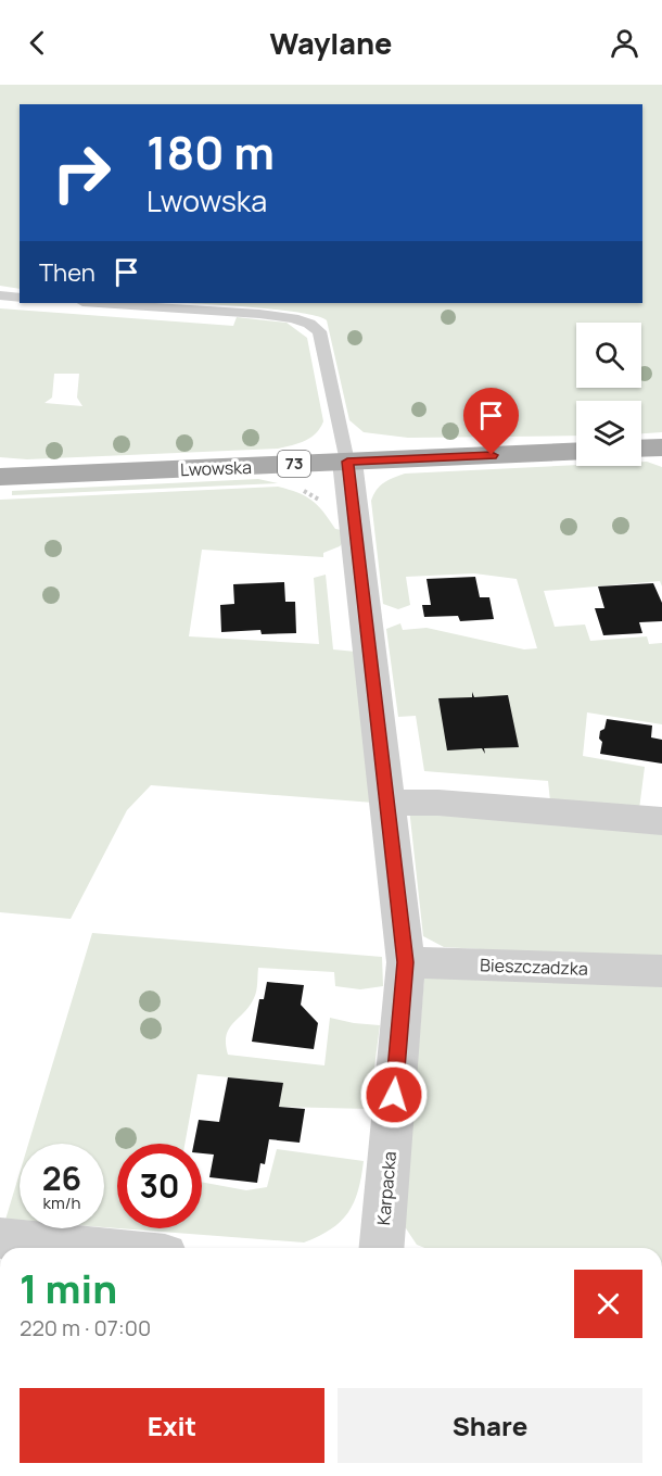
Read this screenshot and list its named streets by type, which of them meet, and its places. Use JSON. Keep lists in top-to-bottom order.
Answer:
{
  "streets": {
    "main road": ["73", "Lwowska"],
    "street": ["Bieszczadzka", "Karpacka"]
  },
  "crossings": [
    ["Lwowska", "Karpacka"],
    ["Bieszczadzka", "Karpacka"]
  ],
  "page": {
    "header": "Waylane",
    "turn": ["180 m", "Lwowska"],
    "then": "Then",
    "speed": "26 km/h",
    "limit": "30",
    "heading": ["1 min", "220 m · 07:00"],
    "buttons": ["Exit", "Share"]
  }
}
